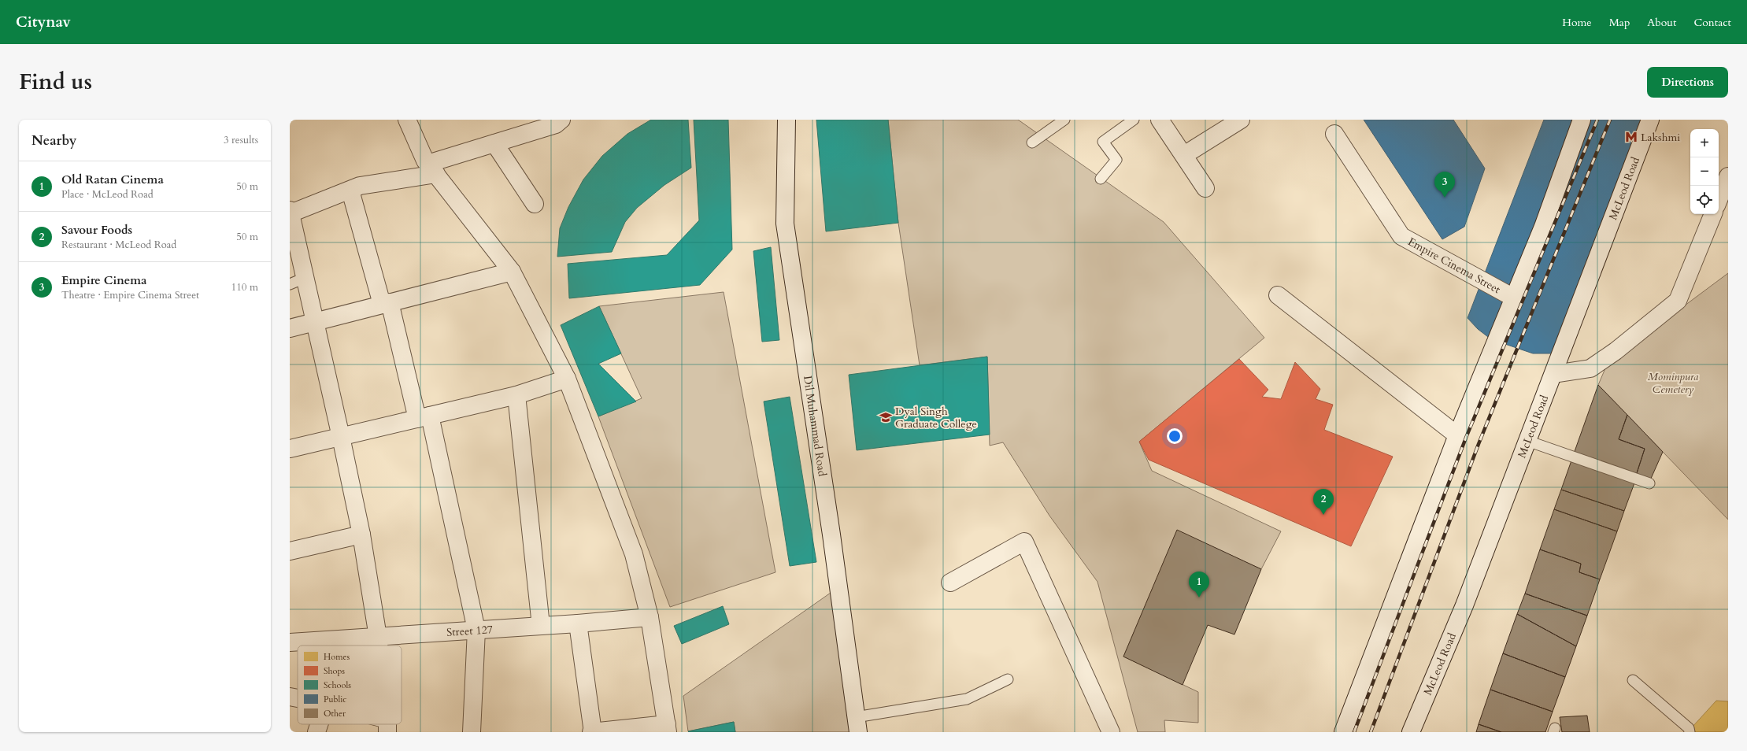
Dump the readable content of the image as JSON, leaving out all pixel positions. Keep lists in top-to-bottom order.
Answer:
{
  "streets": {
    "street": [
      "McLeod Road",
      "Empire Cinema Street",
      "Dil Muhammad Road",
      "Street 127"
    ]
  },
  "parks": ["Mominpura Cemetery"],
  "places": {
    "metro station": ["Lakshmi"],
    "school or university": ["Dyal Singh Graduate College"]
  },
  "legend": [
    "Homes",
    "Shops",
    "Schools",
    "Public",
    "Other"
  ],
  "page": {
    "header": "Citynav",
    "nav": [
      "Home",
      "Map",
      "About",
      "Contact"
    ],
    "title": "Find us",
    "buttons": "Directions",
    "heading": ["Nearby", "3 results"],
    "map_buttons": ["+", "−"],
    "list": [
      {
        "mark": "1",
        "name": "Old Ratan Cinema",
        "note": "Place · McLeod Road",
        "value": "50 m"
      },
      {
        "mark": "2",
        "name": "Savour Foods",
        "note": "Restaurant · McLeod Road",
        "value": "50 m"
      },
      {
        "mark": "3",
        "name": "Empire Cinema",
        "note": "Theatre · Empire Cinema Street",
        "value": "110 m"
      }
    ],
    "pins": ["3", "2", "1"]
  }
}
